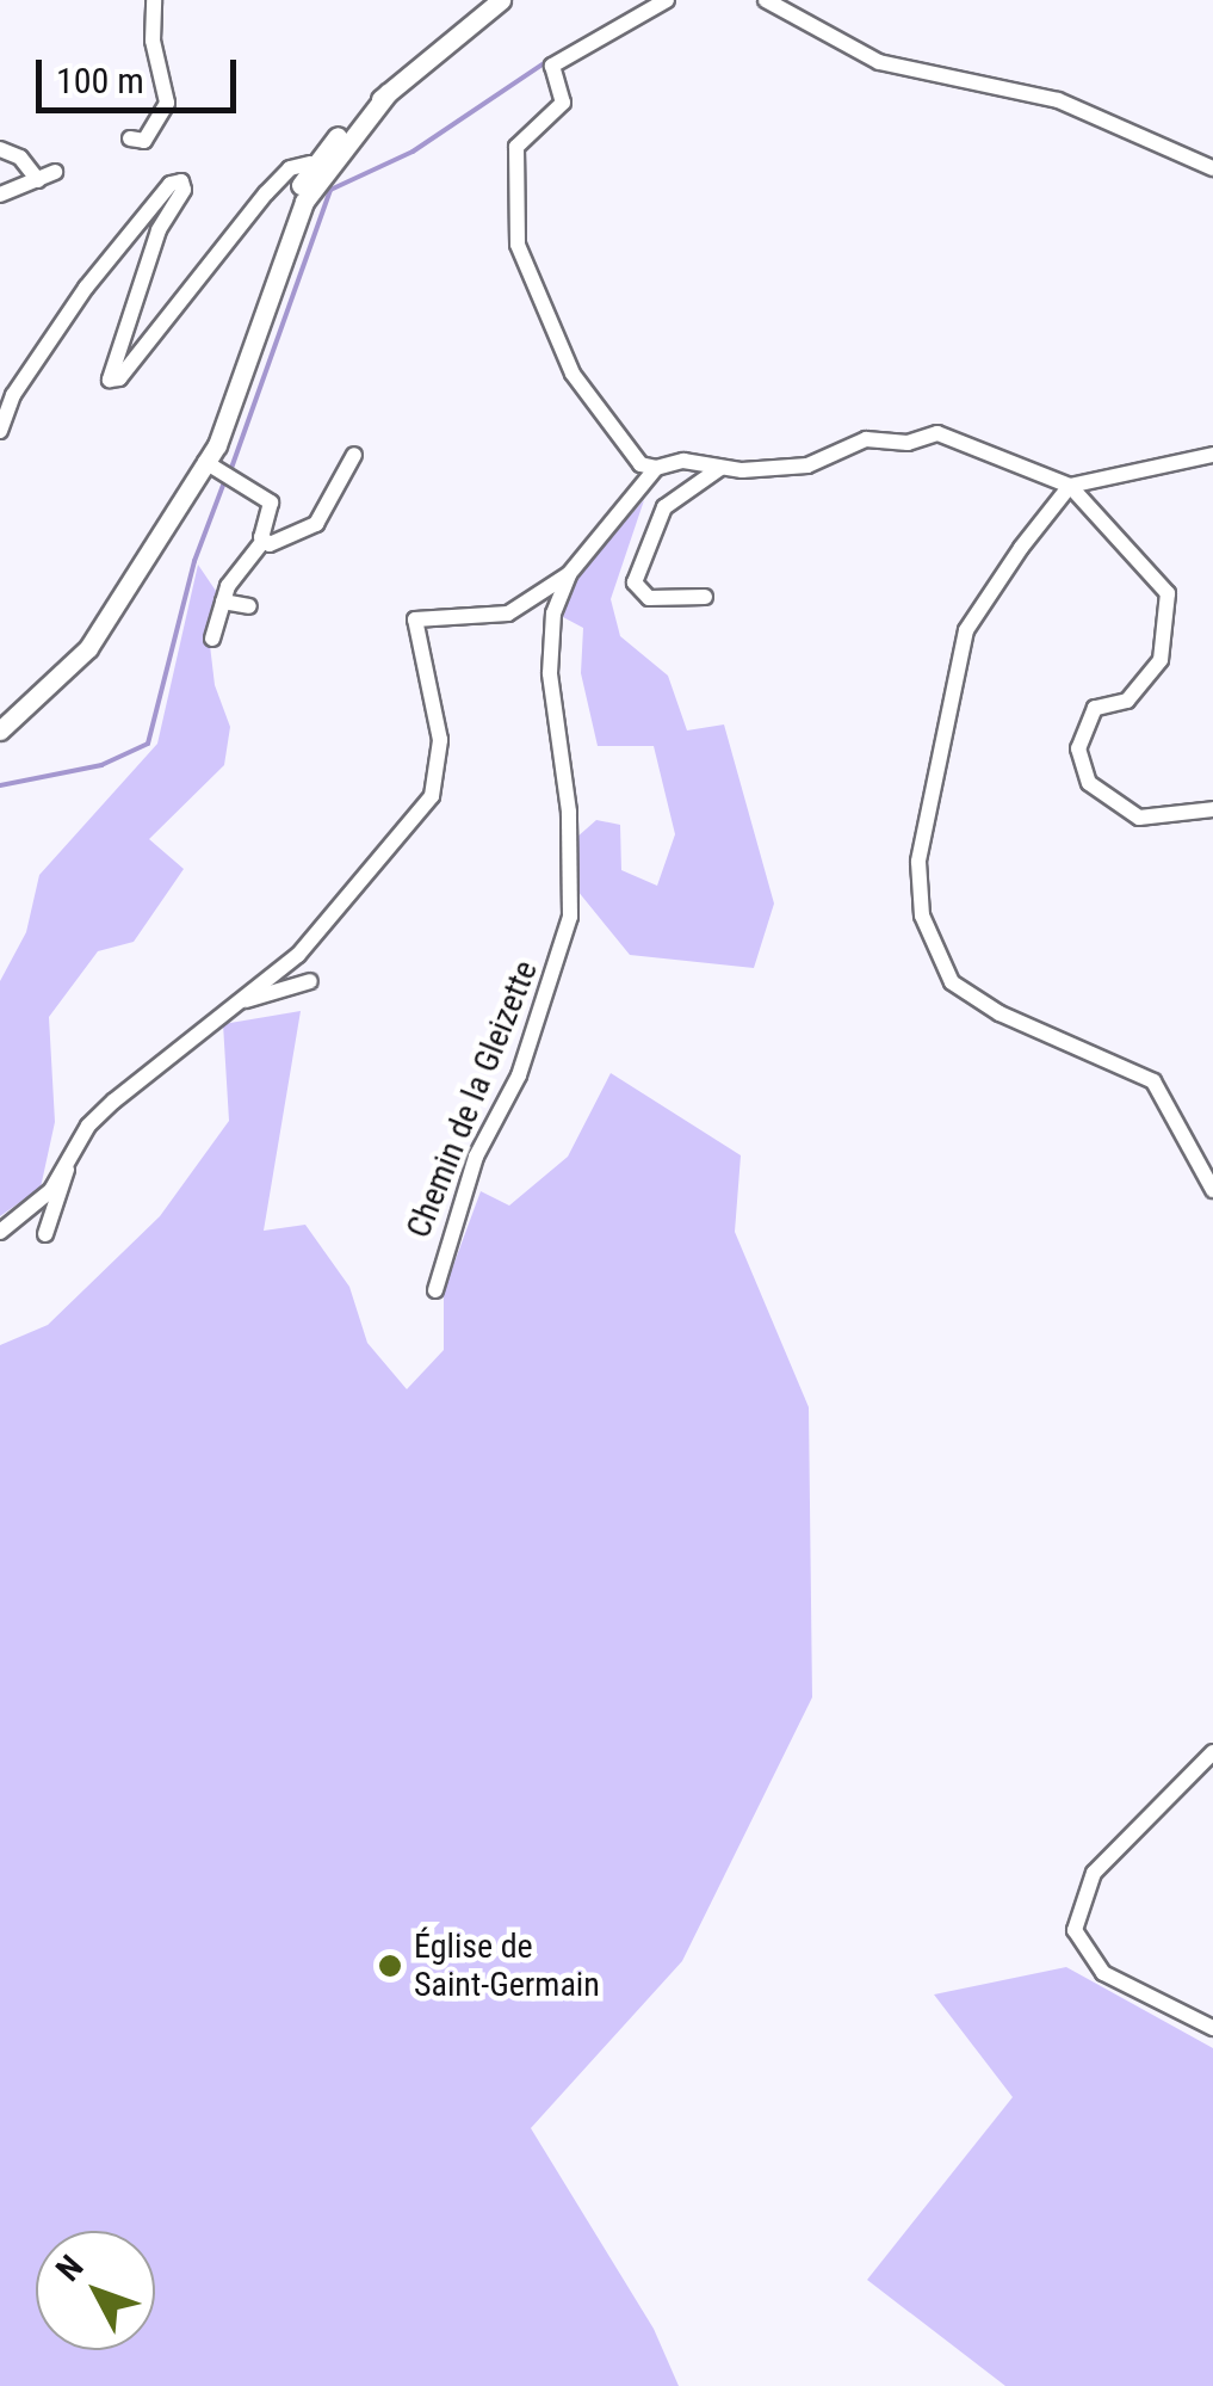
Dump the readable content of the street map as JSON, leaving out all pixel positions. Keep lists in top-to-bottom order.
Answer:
{
  "streets": {
    "street": ["Chemin de la Gleizette"]
  },
  "places": ["Église de Saint-Germain"],
  "scale_bar": "100 m",
  "north": "top left"
}
